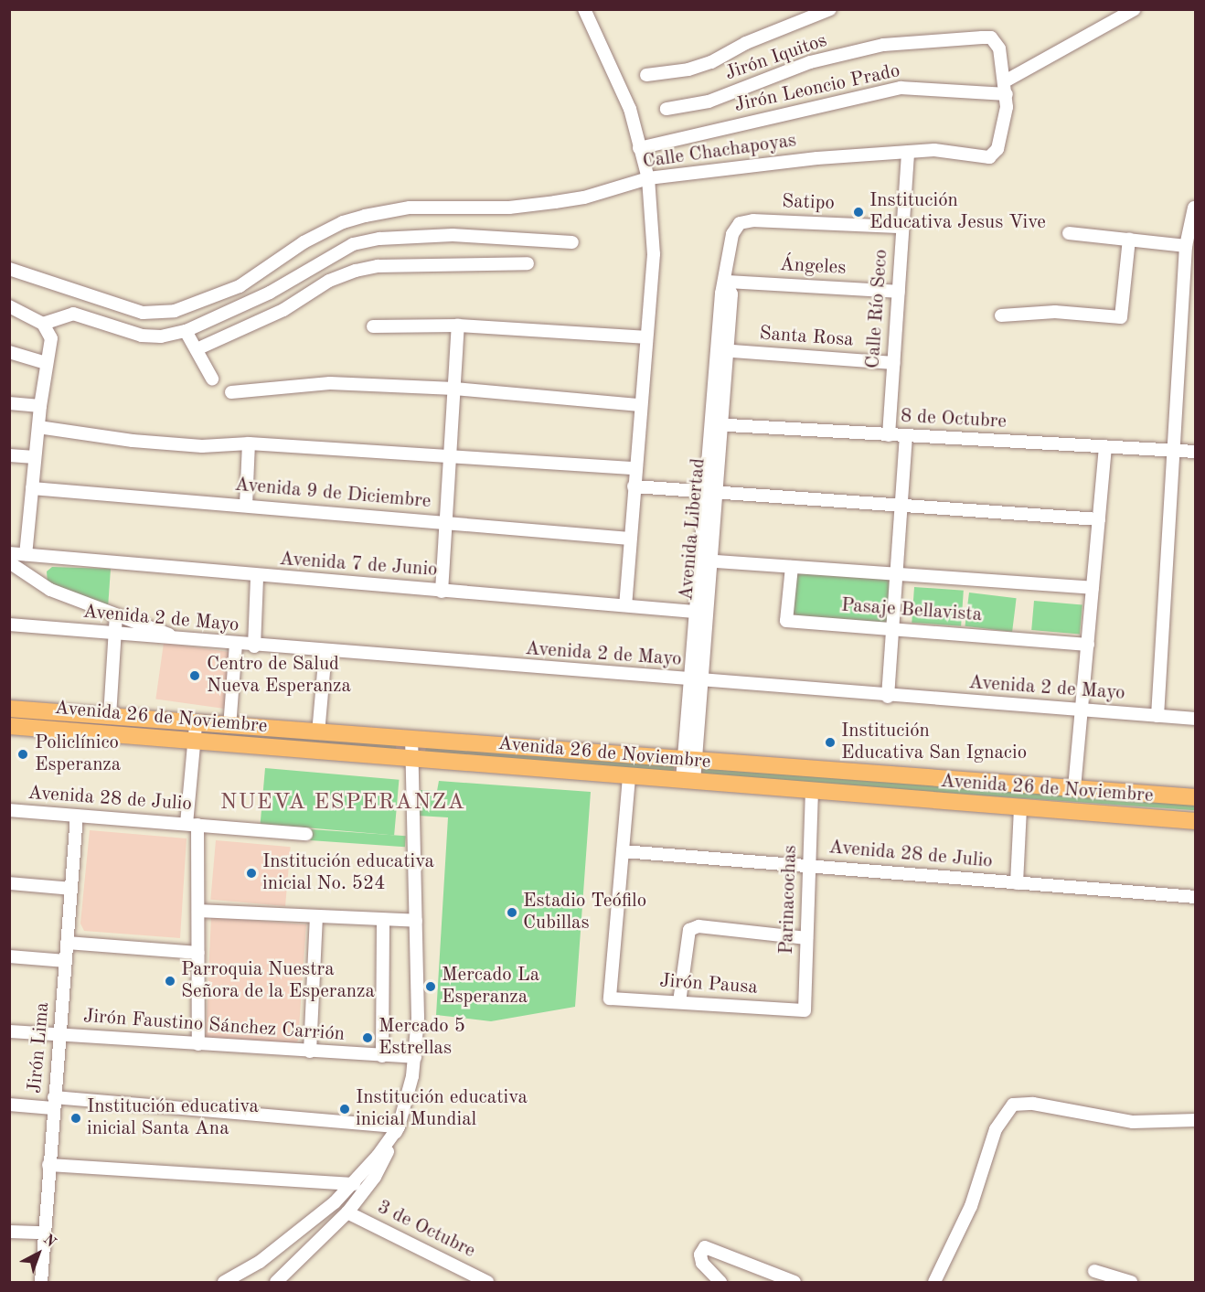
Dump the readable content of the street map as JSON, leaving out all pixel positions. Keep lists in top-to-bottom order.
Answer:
{
  "streets": {
    "main road": ["Avenida 26 de Noviembre"],
    "street": [
      "Jirón Iquitos",
      "Jirón Leoncio Prado",
      "Calle Chachapoyas",
      "Satipo",
      "Ángeles",
      "Calle Río Seco",
      "Santa Rosa",
      "8 de Octubre",
      "Avenida 9 de Diciembre",
      "Avenida Libertad",
      "Avenida 7 de Junio",
      "Pasaje Bellavista",
      "Avenida 2 de Mayo",
      "Avenida 28 de Julio",
      "Parinacochas",
      "Jirón Pausa",
      "Jirón Faustino Sánchez Carrión",
      "Jirón Lima",
      "3 de Octubre"
    ]
  },
  "crossings": [
    ["Jirón Iquitos", "Jirón Leoncio Prado"],
    ["Jirón Iquitos", "Calle Chachapoyas"],
    ["Jirón Leoncio Prado", "Calle Chachapoyas"],
    ["Calle Chachapoyas", "Calle Río Seco"],
    ["Satipo", "Calle Río Seco"],
    ["Satipo", "Avenida Libertad"],
    ["Ángeles", "Calle Río Seco"],
    ["Ángeles", "Avenida Libertad"],
    ["Calle Río Seco", "Santa Rosa"],
    ["Calle Río Seco", "8 de Octubre"],
    ["Santa Rosa", "Avenida Libertad"],
    ["8 de Octubre", "Avenida Libertad"],
    ["Avenida Libertad", "Avenida 7 de Junio"],
    ["Avenida Libertad", "Avenida 2 de Mayo"],
    ["Avenida Libertad", "Avenida 26 de Noviembre"],
    ["Avenida 26 de Noviembre", "Parinacochas"],
    ["Avenida 28 de Julio", "Parinacochas"],
    ["Avenida 28 de Julio", "Jirón Pausa"],
    ["Avenida 28 de Julio", "Jirón Lima"],
    ["Parinacochas", "Jirón Pausa"],
    ["Jirón Faustino Sánchez Carrión", "Jirón Lima"]
  ],
  "districts": ["NUEVA ESPERANZA"],
  "places": [
    "Institución Educativa Jesus Vive",
    "Centro de Salud Nueva Esperanza",
    "Institución Educativa San Ignacio",
    "Policlínico Esperanza",
    "Institución educativa inicial No. 524",
    "Estadio Teófilo Cubillas",
    "Parroquia Nuestra Señora de la Esperanza",
    "Mercado La Esperanza",
    "Mercado 5 Estrellas",
    "Institución educativa inicial Mundial",
    "Institución educativa inicial Santa Ana"
  ],
  "north": "top right"
}
